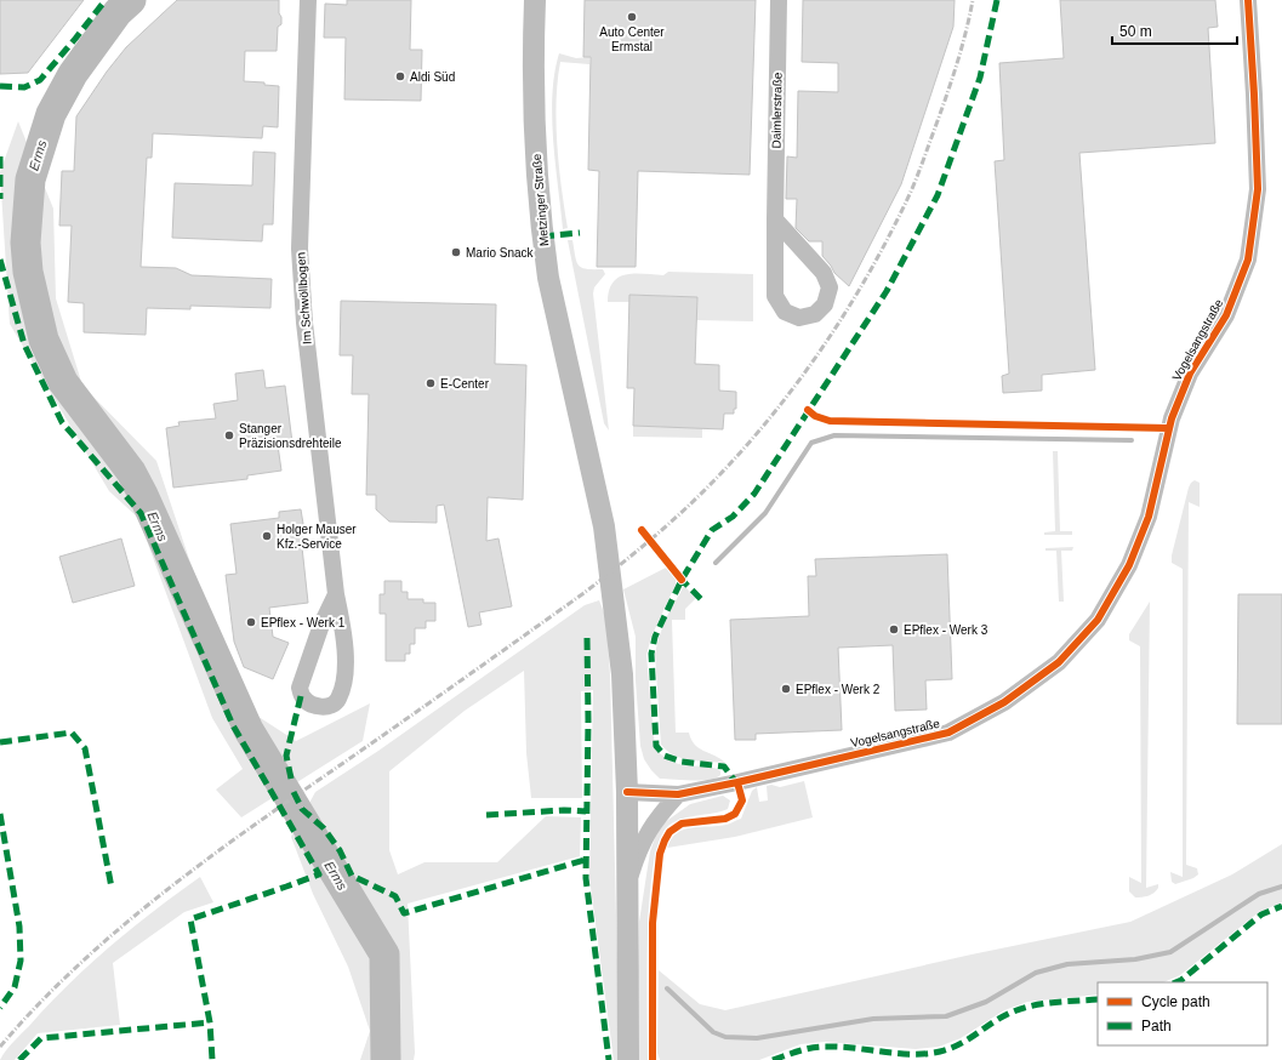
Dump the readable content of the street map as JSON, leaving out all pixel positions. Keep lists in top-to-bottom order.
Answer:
{
  "streets": {
    "street": [
      "Daimlerstraße",
      "Metzinger Straße",
      "Im Schwöllbogen",
      "Vogelsangstraße"
    ]
  },
  "crossings": [
    ["Metzinger Straße", "Vogelsangstraße"]
  ],
  "water": ["Erms"],
  "places": [
    "Auto Center Ermstal",
    "Aldi Süd",
    "Mario Snack",
    "E-Center",
    "Stanger Präzisionsdrehteile",
    "Holger Mauser Kfz.-Service",
    "EPflex - Werk 1",
    "EPflex - Werk 3",
    "EPflex - Werk 2"
  ],
  "legend": ["Cycle path", "Path"],
  "scale_bar": "50 m"
}
